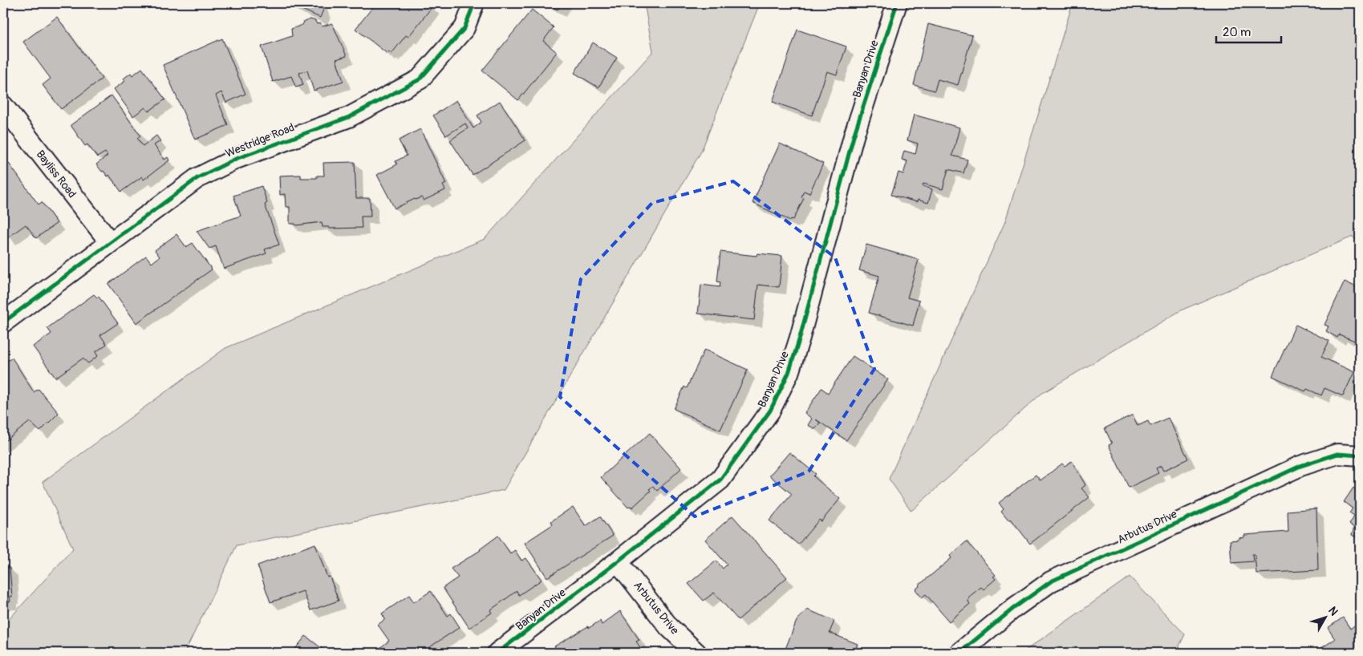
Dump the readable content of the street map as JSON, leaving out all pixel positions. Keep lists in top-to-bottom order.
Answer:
{
  "streets": {
    "street": [
      "Banyan Drive",
      "Westridge Road",
      "Bayliss Road",
      "Arbutus Drive"
    ]
  },
  "crossings": [
    ["Banyan Drive", "Arbutus Drive"],
    ["Westridge Road", "Bayliss Road"]
  ],
  "scale_bar": "20 m",
  "north": "top right"
}
